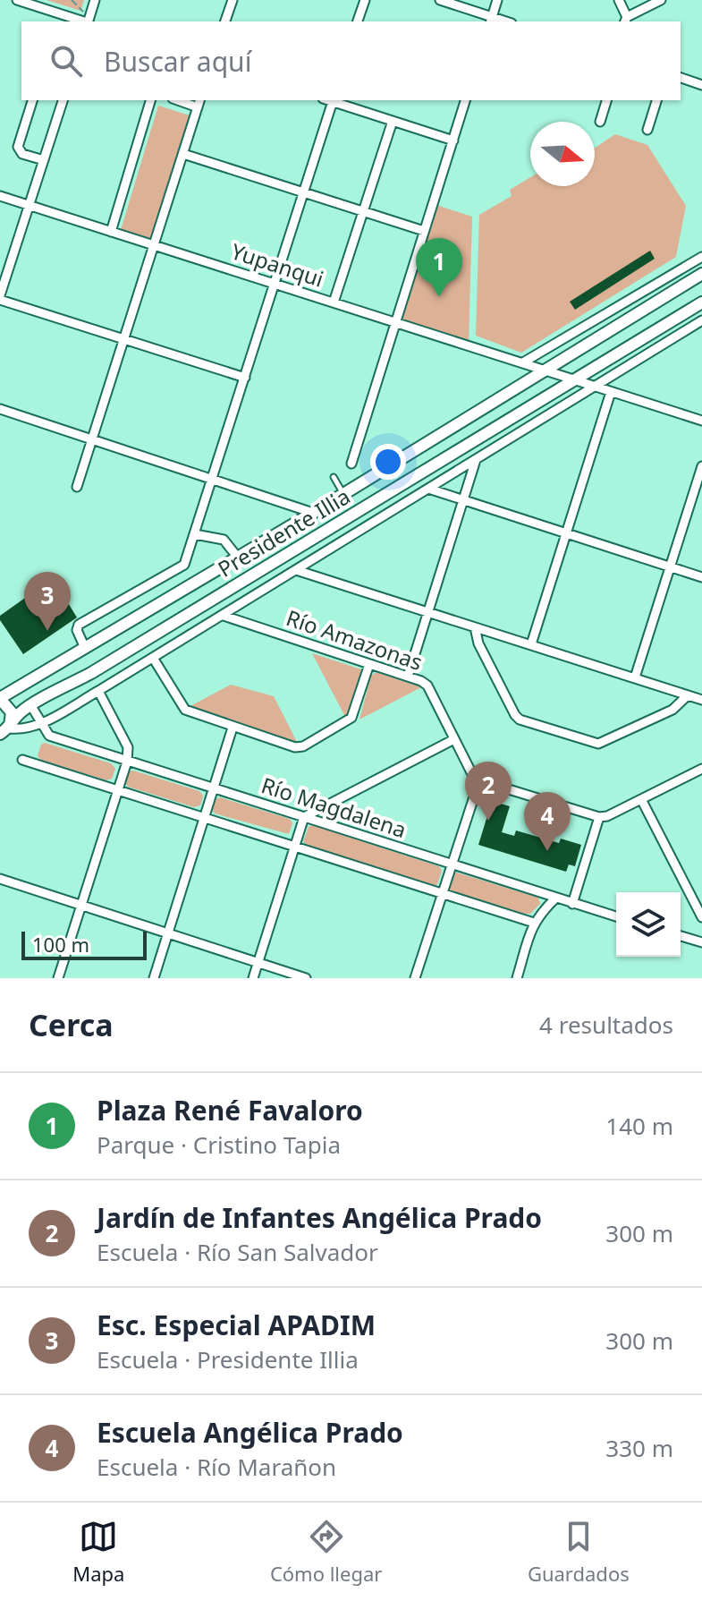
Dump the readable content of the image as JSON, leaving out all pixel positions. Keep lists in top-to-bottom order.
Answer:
{
  "streets": {
    "main road": ["Presidente Illia"],
    "street": ["Yupanqui", "Río Amazonas", "Río Magdalena"]
  },
  "crossings": [
    ["Yupanqui", "Presidente Illia"]
  ],
  "scale_bar": "100 m",
  "north": "right",
  "page": {
    "search": "Buscar aquí",
    "pins": [
      "1",
      "3",
      "2",
      "4"
    ],
    "scale": "100 m",
    "heading": ["Cerca", "4 resultados"],
    "list": [
      {
        "mark": "1",
        "name": "Plaza René Favaloro",
        "note": "Parque · Cristino Tapia",
        "value": "140 m"
      },
      {
        "mark": "2",
        "name": "Jardín de Infantes Angélica Prado",
        "note": "Escuela · Río San Salvador",
        "value": "300 m"
      },
      {
        "mark": "3",
        "name": "Esc. Especial APADIM",
        "note": "Escuela · Presidente Illia",
        "value": "300 m"
      },
      {
        "mark": "4",
        "name": "Escuela Angélica Prado",
        "note": "Escuela · Río Marañon",
        "value": "330 m"
      }
    ],
    "nav": ["Mapa", "Cómo llegar", "Guardados"]
  }
}
